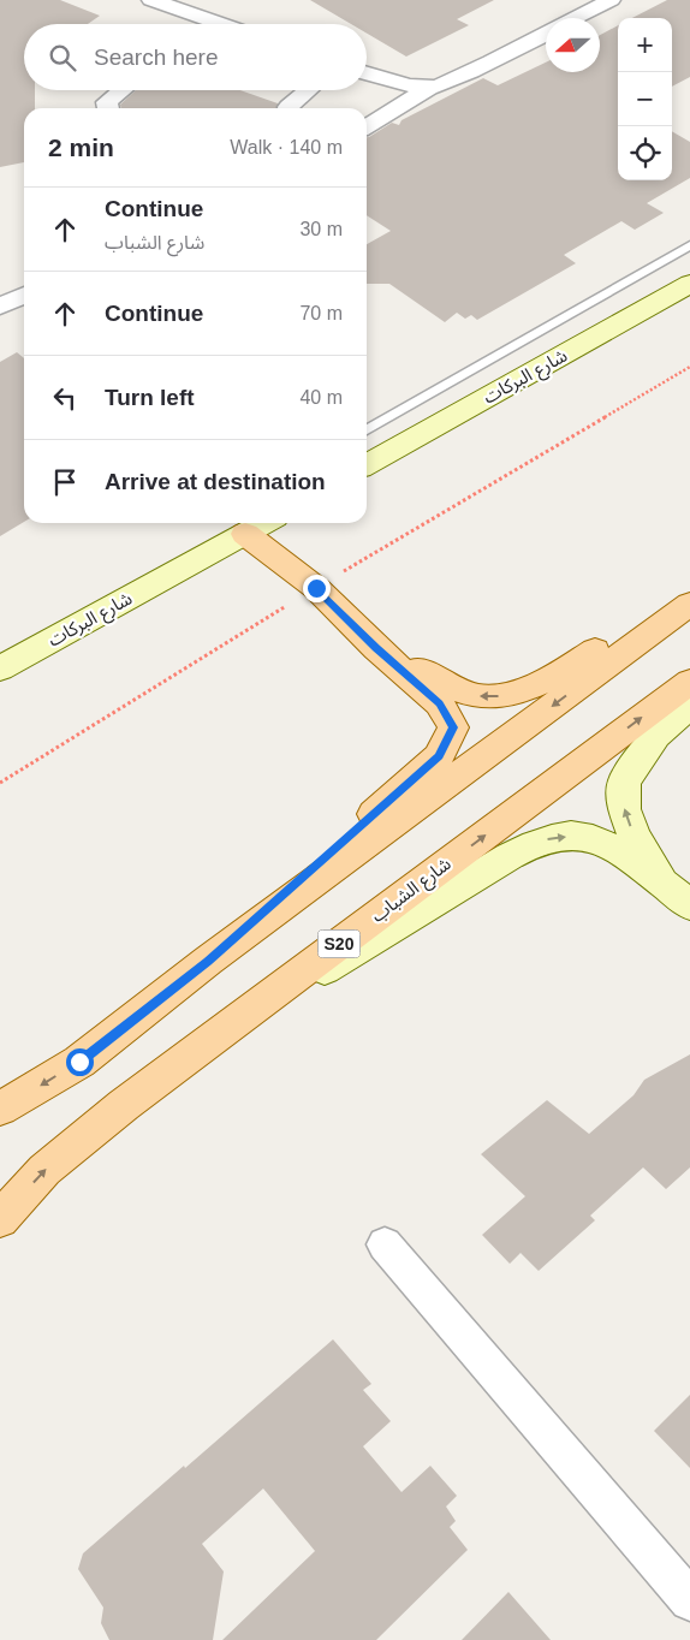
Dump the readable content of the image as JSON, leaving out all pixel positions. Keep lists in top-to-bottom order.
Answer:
{
  "streets": {
    "main road": ["شارع الشباب", "S20"],
    "street": ["شارع البركات"]
  },
  "north": "left",
  "page": {
    "map_buttons": ["+", "−"],
    "search": "Search here",
    "heading": ["2 min", "Walk · 140 m"],
    "list": [
      ["Continue", "شارع الشباب", "30 m"],
      ["Continue", "70 m"],
      ["Turn left", "40 m"],
      "Arrive at destination"
    ]
  }
}
